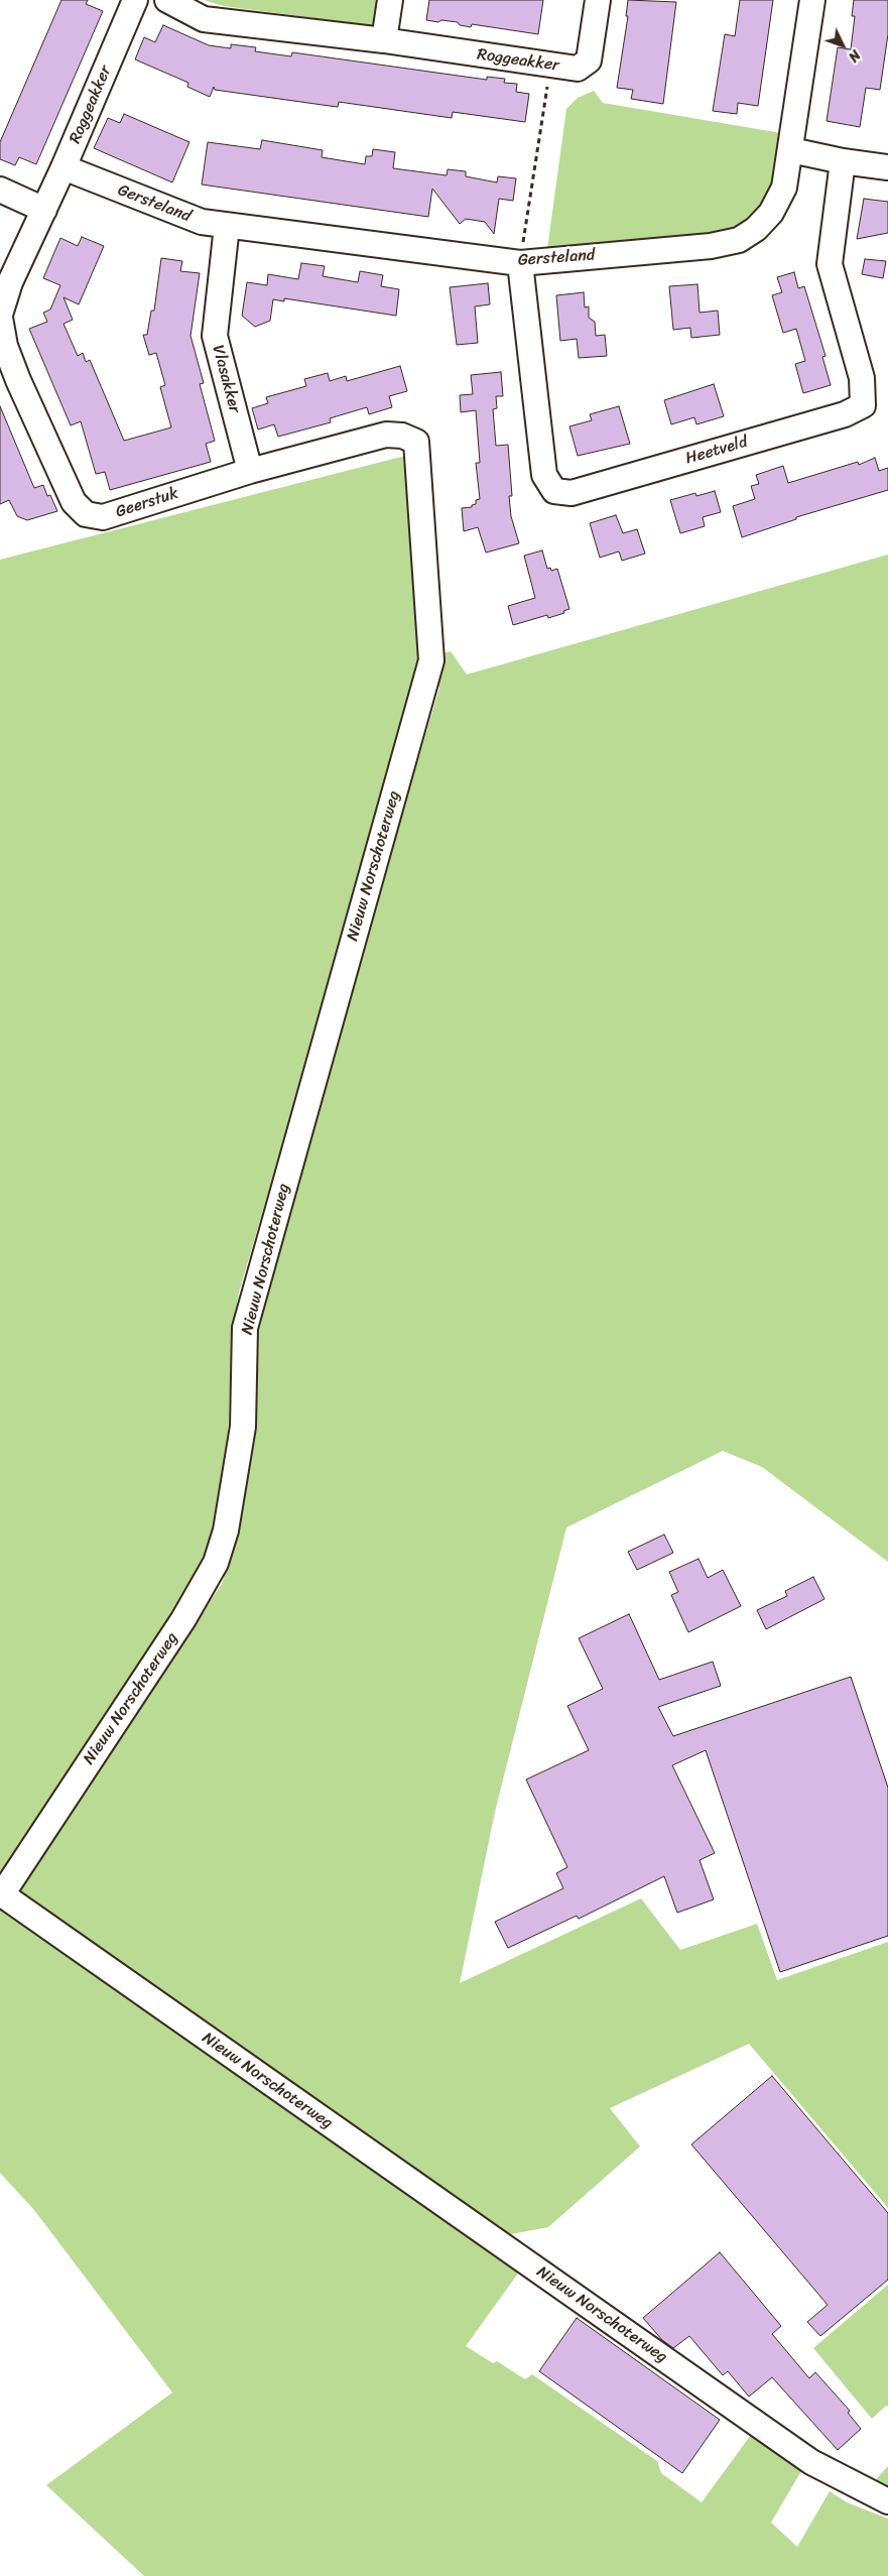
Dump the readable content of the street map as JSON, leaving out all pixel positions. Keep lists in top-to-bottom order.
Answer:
{
  "streets": {
    "street": [
      "Roggeakker",
      "Gersteland",
      "Vlasakker",
      "Heetveld",
      "Geerstuk",
      "Nieuw Norschoterweg"
    ]
  },
  "crossings": [
    ["Roggeakker", "Gersteland"],
    ["Roggeakker", "Geerstuk"],
    ["Gersteland", "Vlasakker"],
    ["Gersteland", "Heetveld"],
    ["Vlasakker", "Geerstuk"],
    ["Geerstuk", "Nieuw Norschoterweg"]
  ],
  "north": "bottom right"
}
